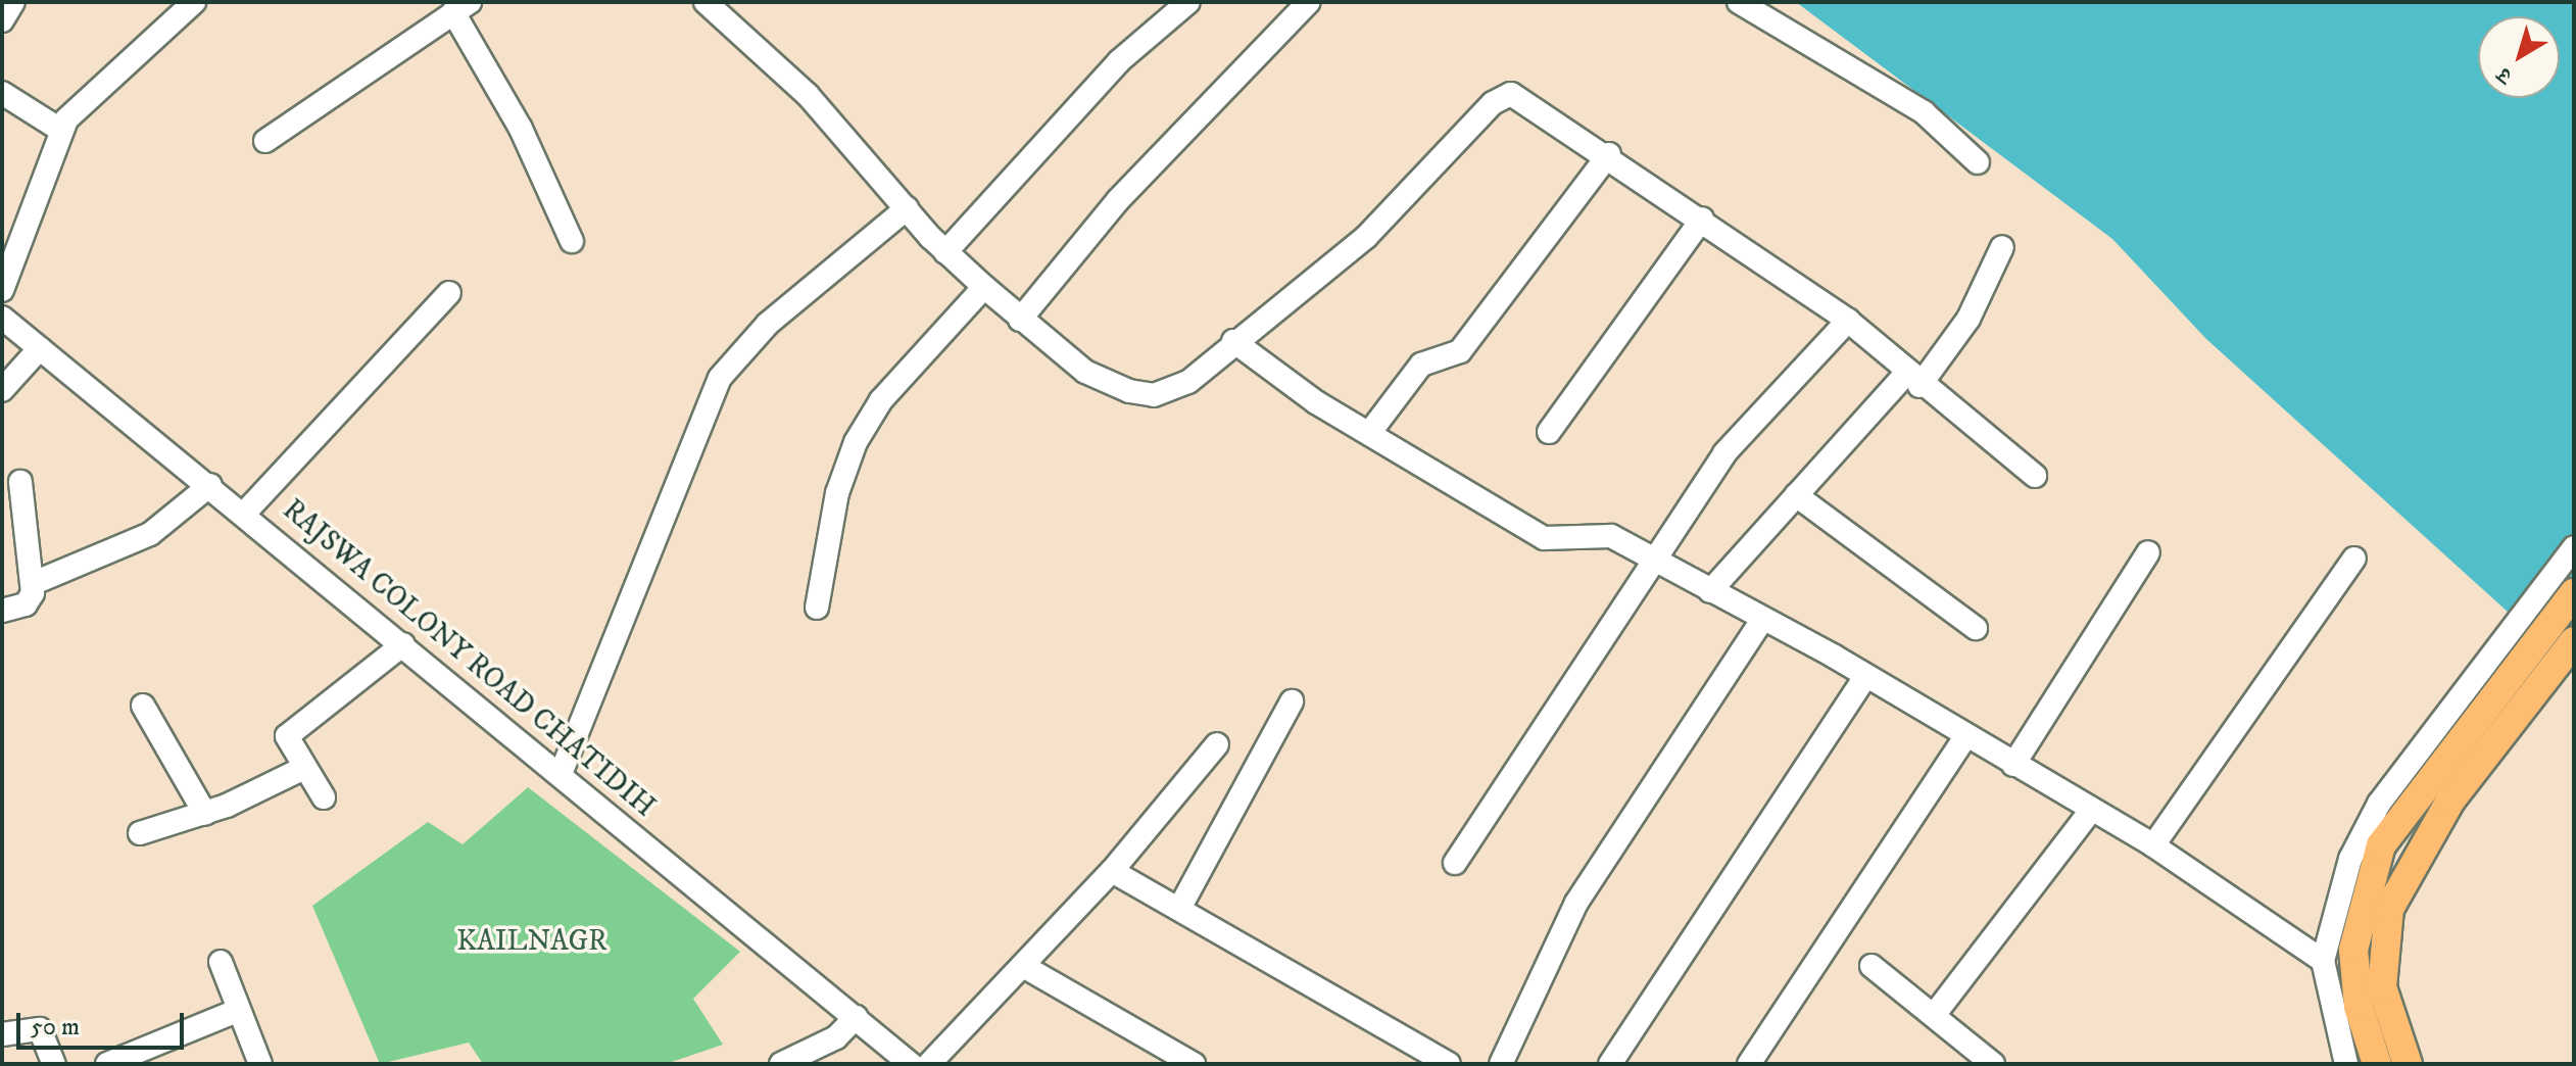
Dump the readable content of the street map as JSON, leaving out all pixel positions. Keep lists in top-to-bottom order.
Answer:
{
  "streets": {
    "street": ["RAJSWA COLONY ROAD CHATIDIH"]
  },
  "parks": ["KAILNAGR"],
  "scale_bar": "50 m",
  "north": "bottom left"
}
